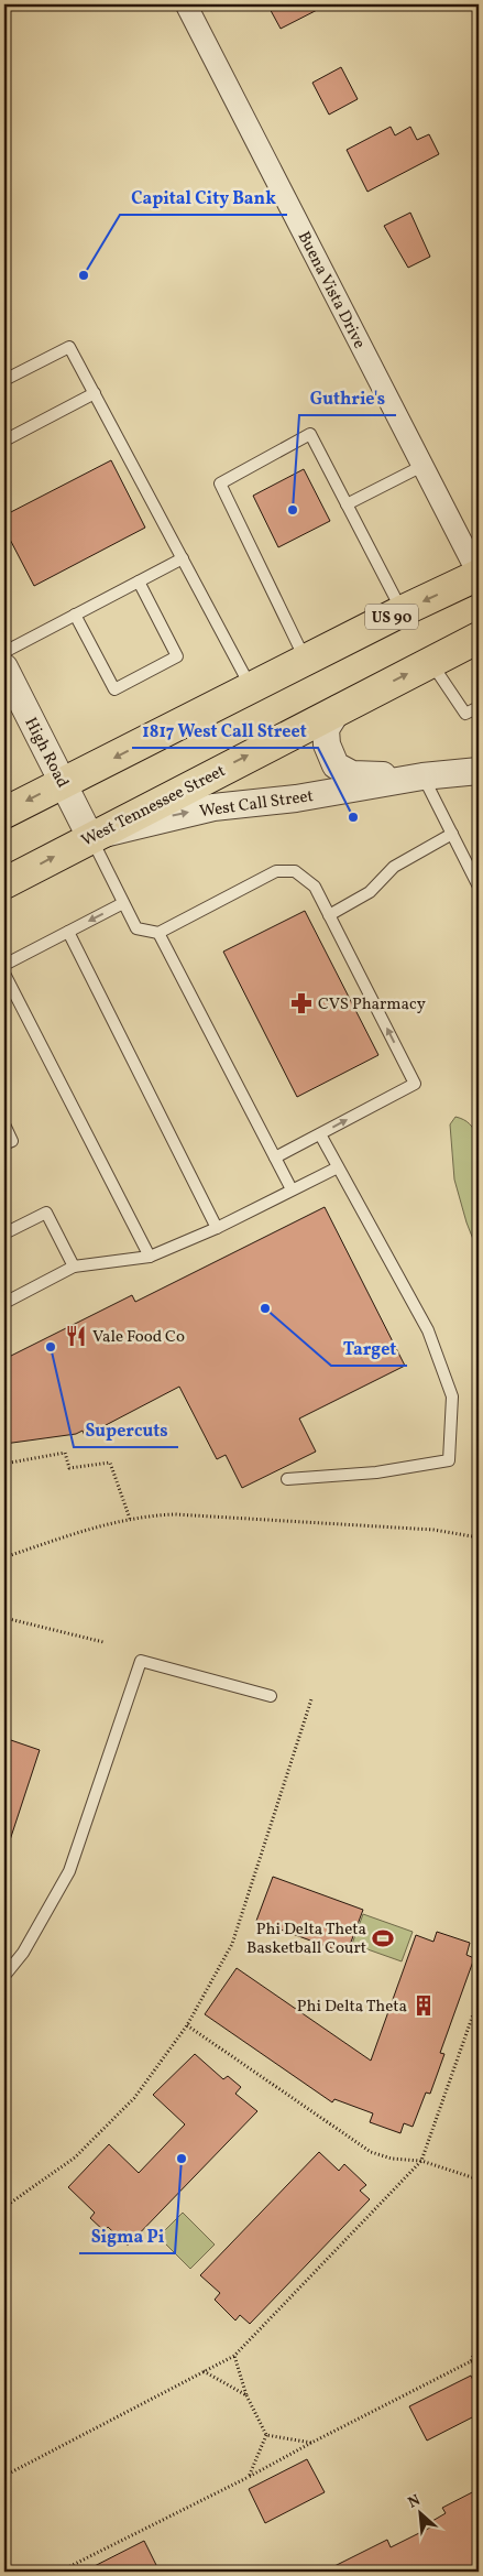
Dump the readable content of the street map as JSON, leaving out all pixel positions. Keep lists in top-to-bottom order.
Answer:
{
  "streets": {
    "main road": ["US 90", "West Tennessee Street"],
    "street": ["Buena Vista Drive", "High Road", "West Call Street"]
  },
  "crossings": [
    ["Buena Vista Drive", "US 90"],
    ["US 90", "High Road"],
    ["High Road", "West Call Street"],
    ["High Road", "West Tennessee Street"],
    ["West Call Street", "West Tennessee Street"]
  ],
  "one_way": ["West Call Street"],
  "places": {
    "other": [
      "Capital City Bank",
      "Guthrie's",
      "1817 West Call Street",
      "Target",
      "Supercuts",
      "Sigma Pi"
    ],
    "pharmacy": ["CVS Pharmacy"],
    "restaurant": ["Vale Food Co"],
    "sports": ["Phi Delta Theta Basketball Court"],
    "building": ["Phi Delta Theta"]
  },
  "north": "top left"
}
